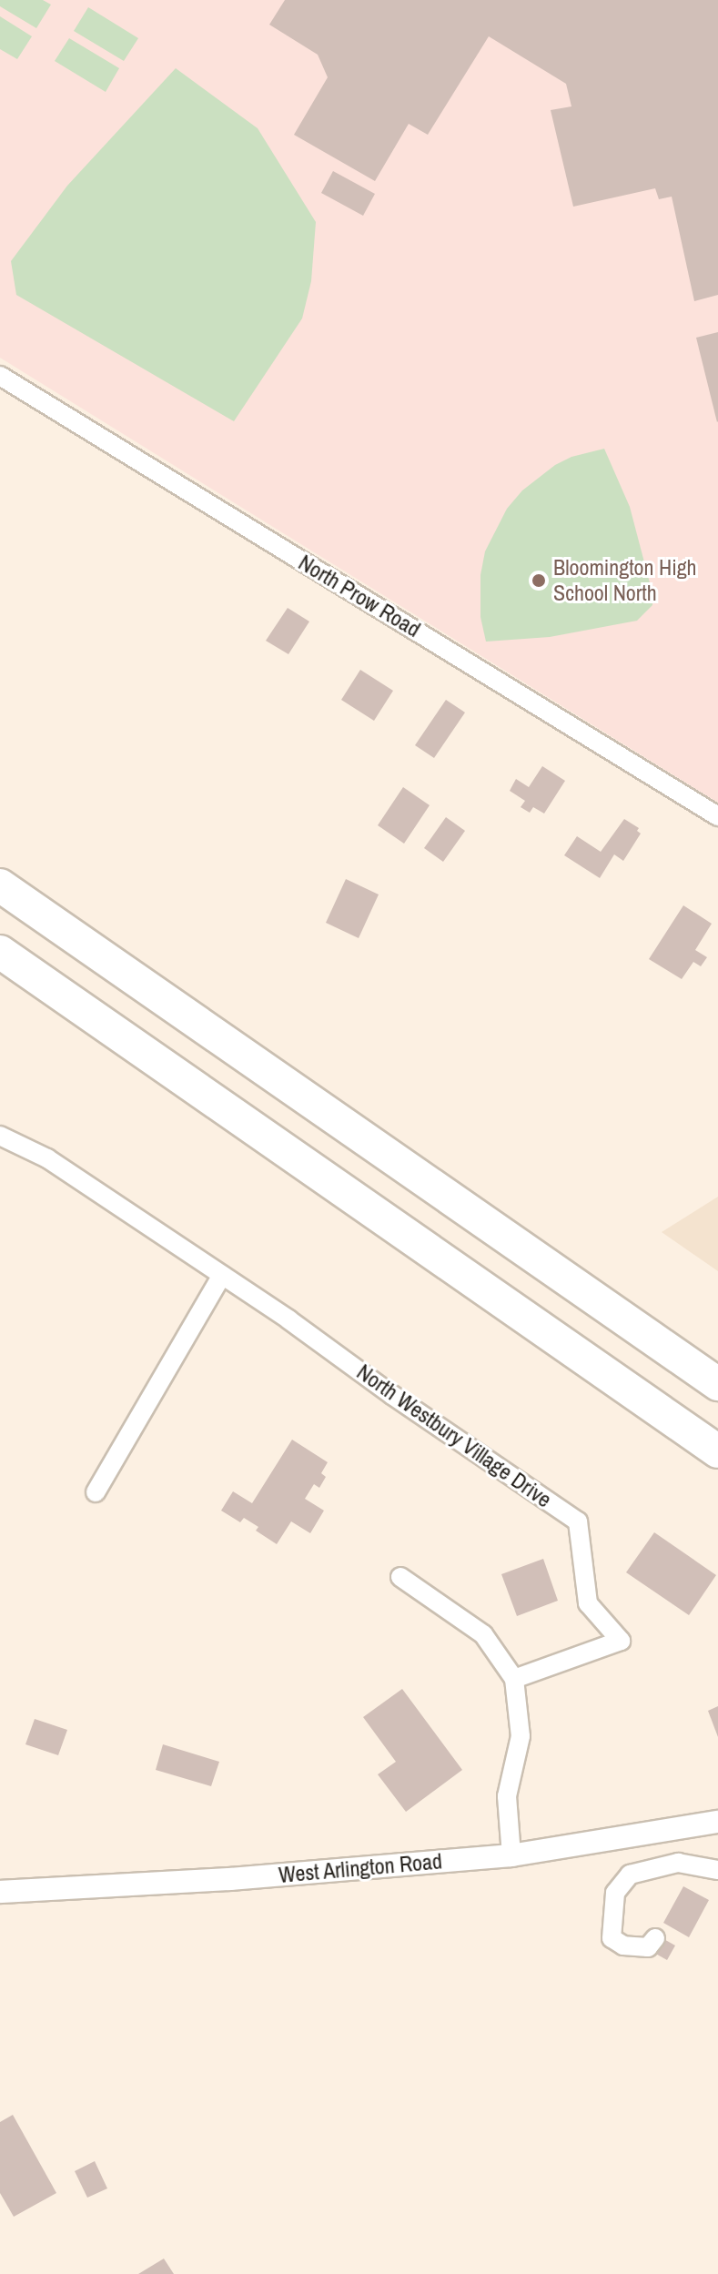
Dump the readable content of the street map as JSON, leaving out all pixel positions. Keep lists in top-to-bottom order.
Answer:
{
  "streets": {
    "street": ["North Prow Road", "North Westbury Village Drive", "West Arlington Road"]
  },
  "places": ["Bloomington High School North"]
}
